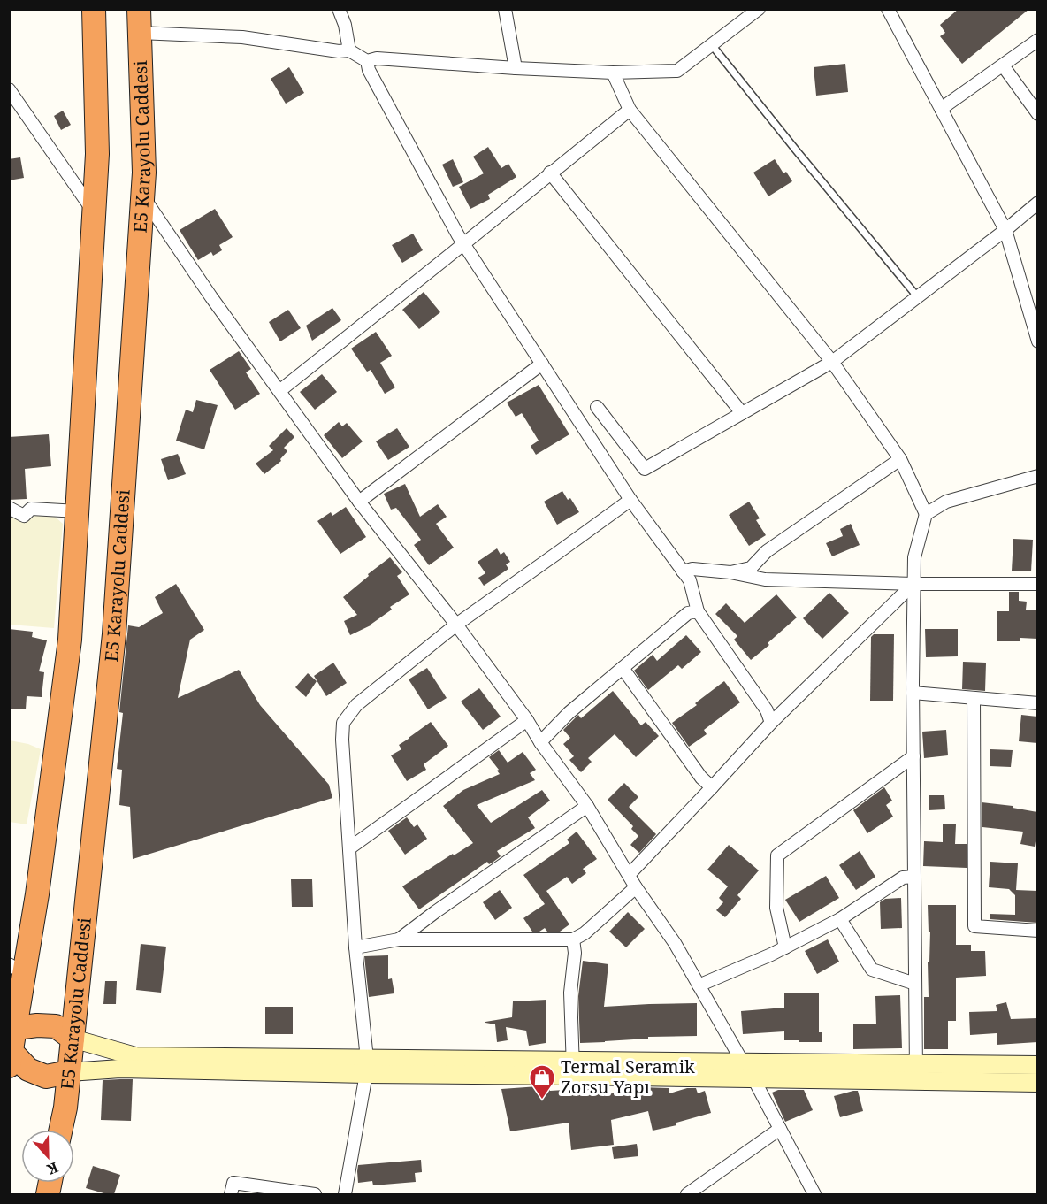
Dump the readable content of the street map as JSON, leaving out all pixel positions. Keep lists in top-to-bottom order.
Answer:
{
  "streets": {
    "highway": ["E5 Karayolu Caddesi"]
  },
  "places": {
    "shop": ["Termal Seramik Zorsu Yapı"]
  },
  "north": "bottom"
}
